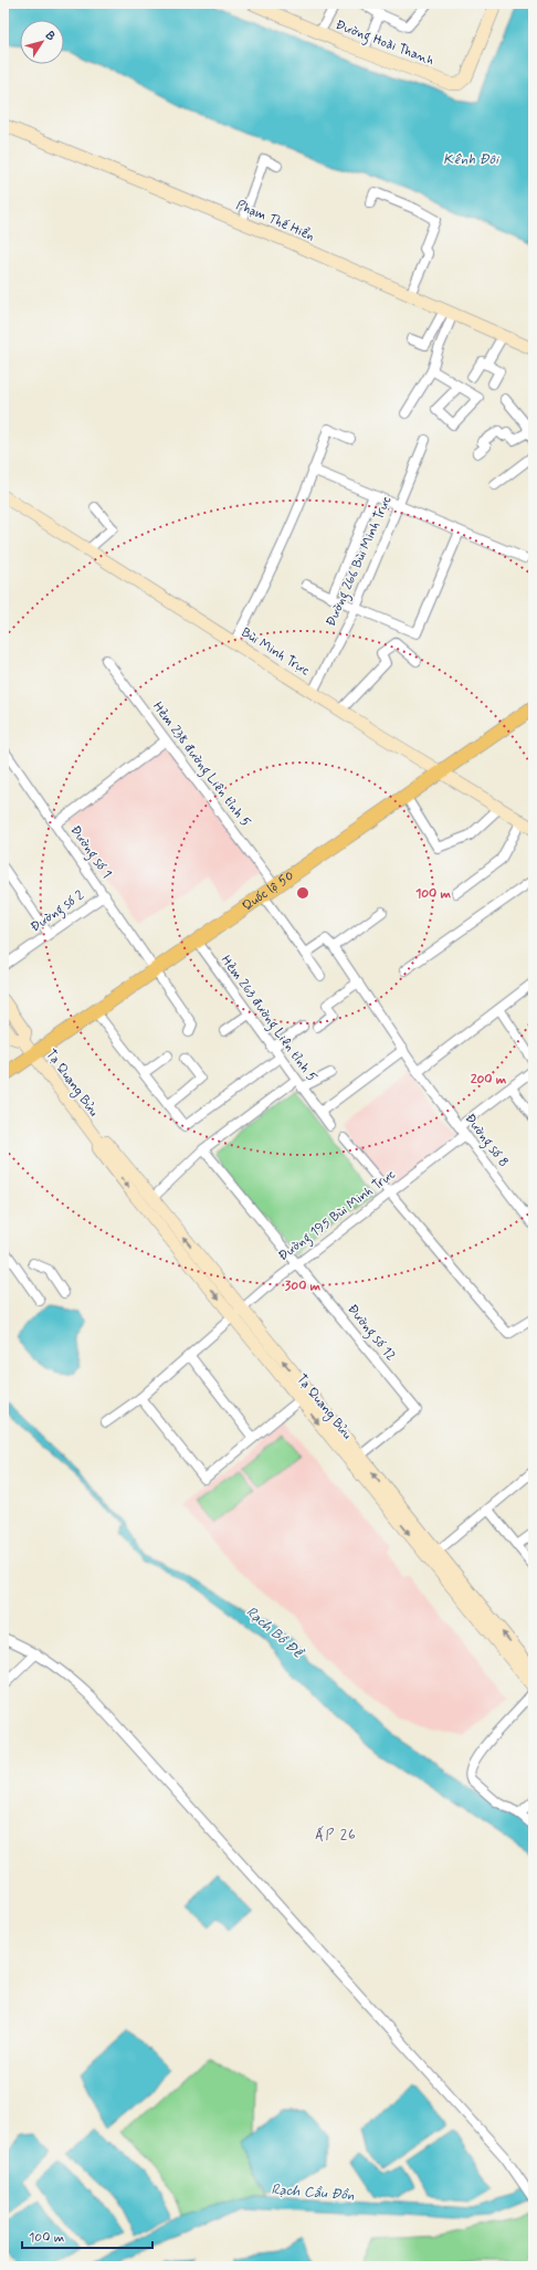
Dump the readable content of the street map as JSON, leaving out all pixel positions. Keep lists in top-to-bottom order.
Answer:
{
  "streets": {
    "main road": [
      "Đường Hoài Thanh",
      "Phạm Thế Hiển",
      "Bùi Minh Trực",
      "Quốc lộ 50",
      "Tạ Quang Bửu"
    ],
    "street": [
      "Đường 266 Bùi Minh Trực",
      "Hẻm 238 đường Liên tỉnh 5",
      "Đường số 1",
      "Đường số 2",
      "Hẻm 263 đường Liên tỉnh 5",
      "Đường số 8",
      "Đường 195 Bùi Minh Trực",
      "Đường số 12"
    ]
  },
  "crossings": [
    ["Đường 266 Bùi Minh Trực", "Bùi Minh Trực"],
    ["Bùi Minh Trực", "Quốc lộ 50"],
    ["Hẻm 238 đường Liên tỉnh 5", "Quốc lộ 50"],
    ["Đường số 1", "Quốc lộ 50"],
    ["Đường số 1", "Đường số 2"],
    ["Quốc lộ 50", "Hẻm 263 đường Liên tỉnh 5"],
    ["Quốc lộ 50", "Tạ Quang Bửu"],
    ["Tạ Quang Bửu", "Đường 195 Bùi Minh Trực"],
    ["Tạ Quang Bửu", "Đường số 12"],
    ["Đường số 8", "Đường 195 Bùi Minh Trực"],
    ["Đường 195 Bùi Minh Trực", "Đường số 12"]
  ],
  "districts": ["ẤP 26"],
  "water": ["Kênh Đôi", "Rạch Bồ Đề", "Rạch Cầu Đồn"],
  "scale_bar": "100 m",
  "north": "top right",
  "rings": ["100 m", "200 m", "300 m"]
}
